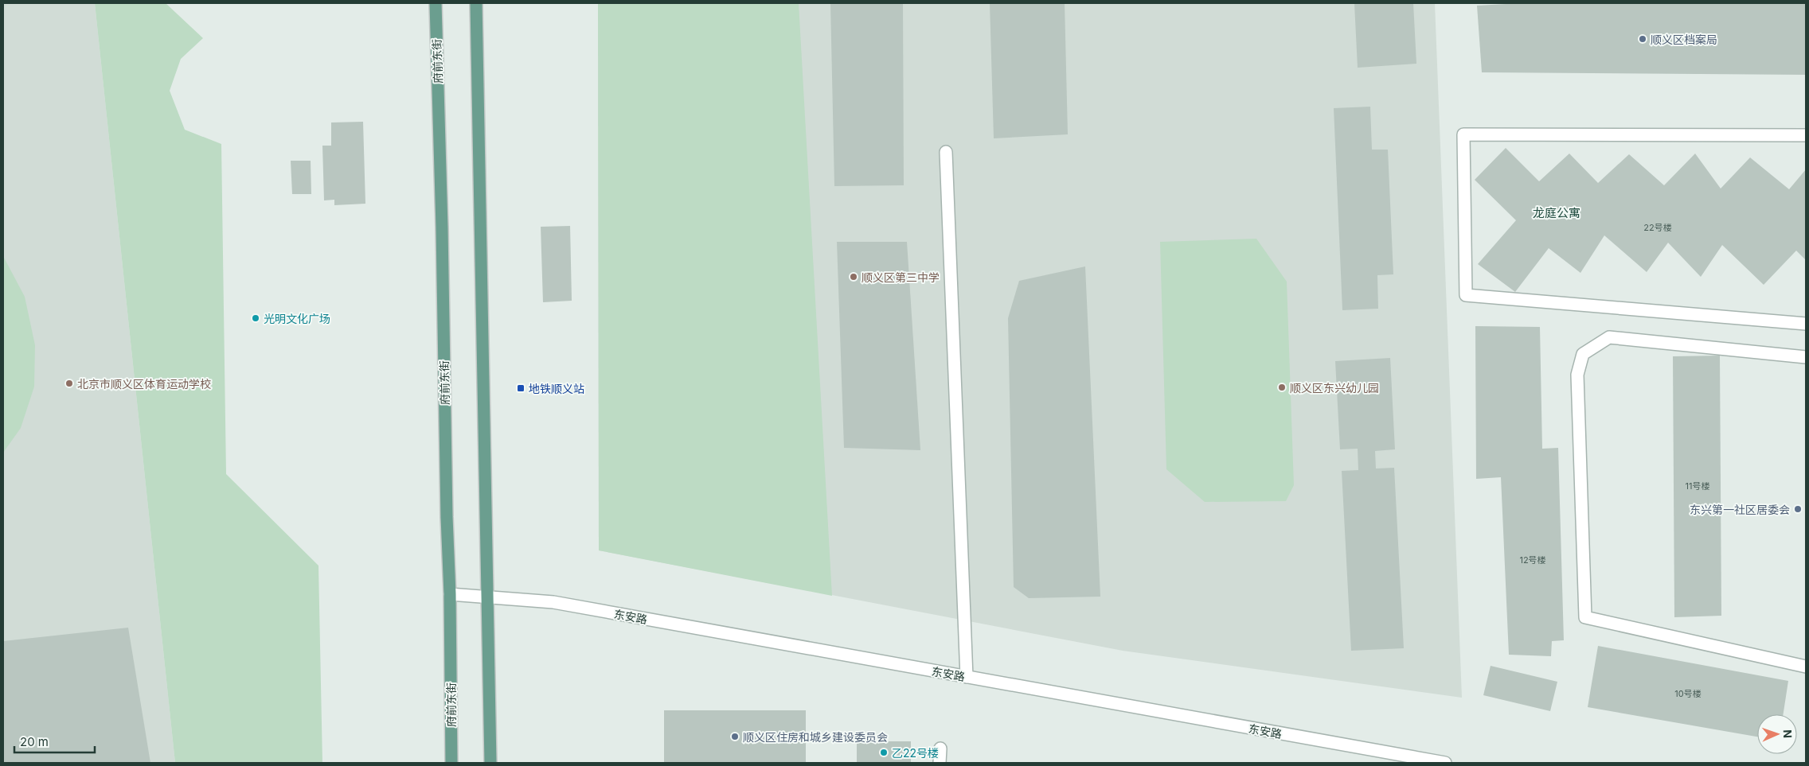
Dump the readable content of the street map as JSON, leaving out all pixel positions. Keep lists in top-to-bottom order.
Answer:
{
  "streets": {
    "main road": ["府前东街"],
    "street": ["东安路"]
  },
  "crossings": [
    ["府前东街", "东安路"]
  ],
  "districts": ["龙庭公寓"],
  "places": {
    "other": [
      "顺义区档案局",
      "顺义区第三中学",
      "光明文化广场",
      "北京市顺义区体育运动学校",
      "顺义区东兴幼儿园",
      "东兴第一社区居委会",
      "顺义区住房和城乡建设委员会",
      "乙22号楼"
    ],
    "transit": ["地铁顺义站"]
  },
  "house_numbers": [
    "22号楼",
    "11号楼",
    "12号楼",
    "10号楼"
  ],
  "scale_bar": "20 m",
  "north": "right"
}
